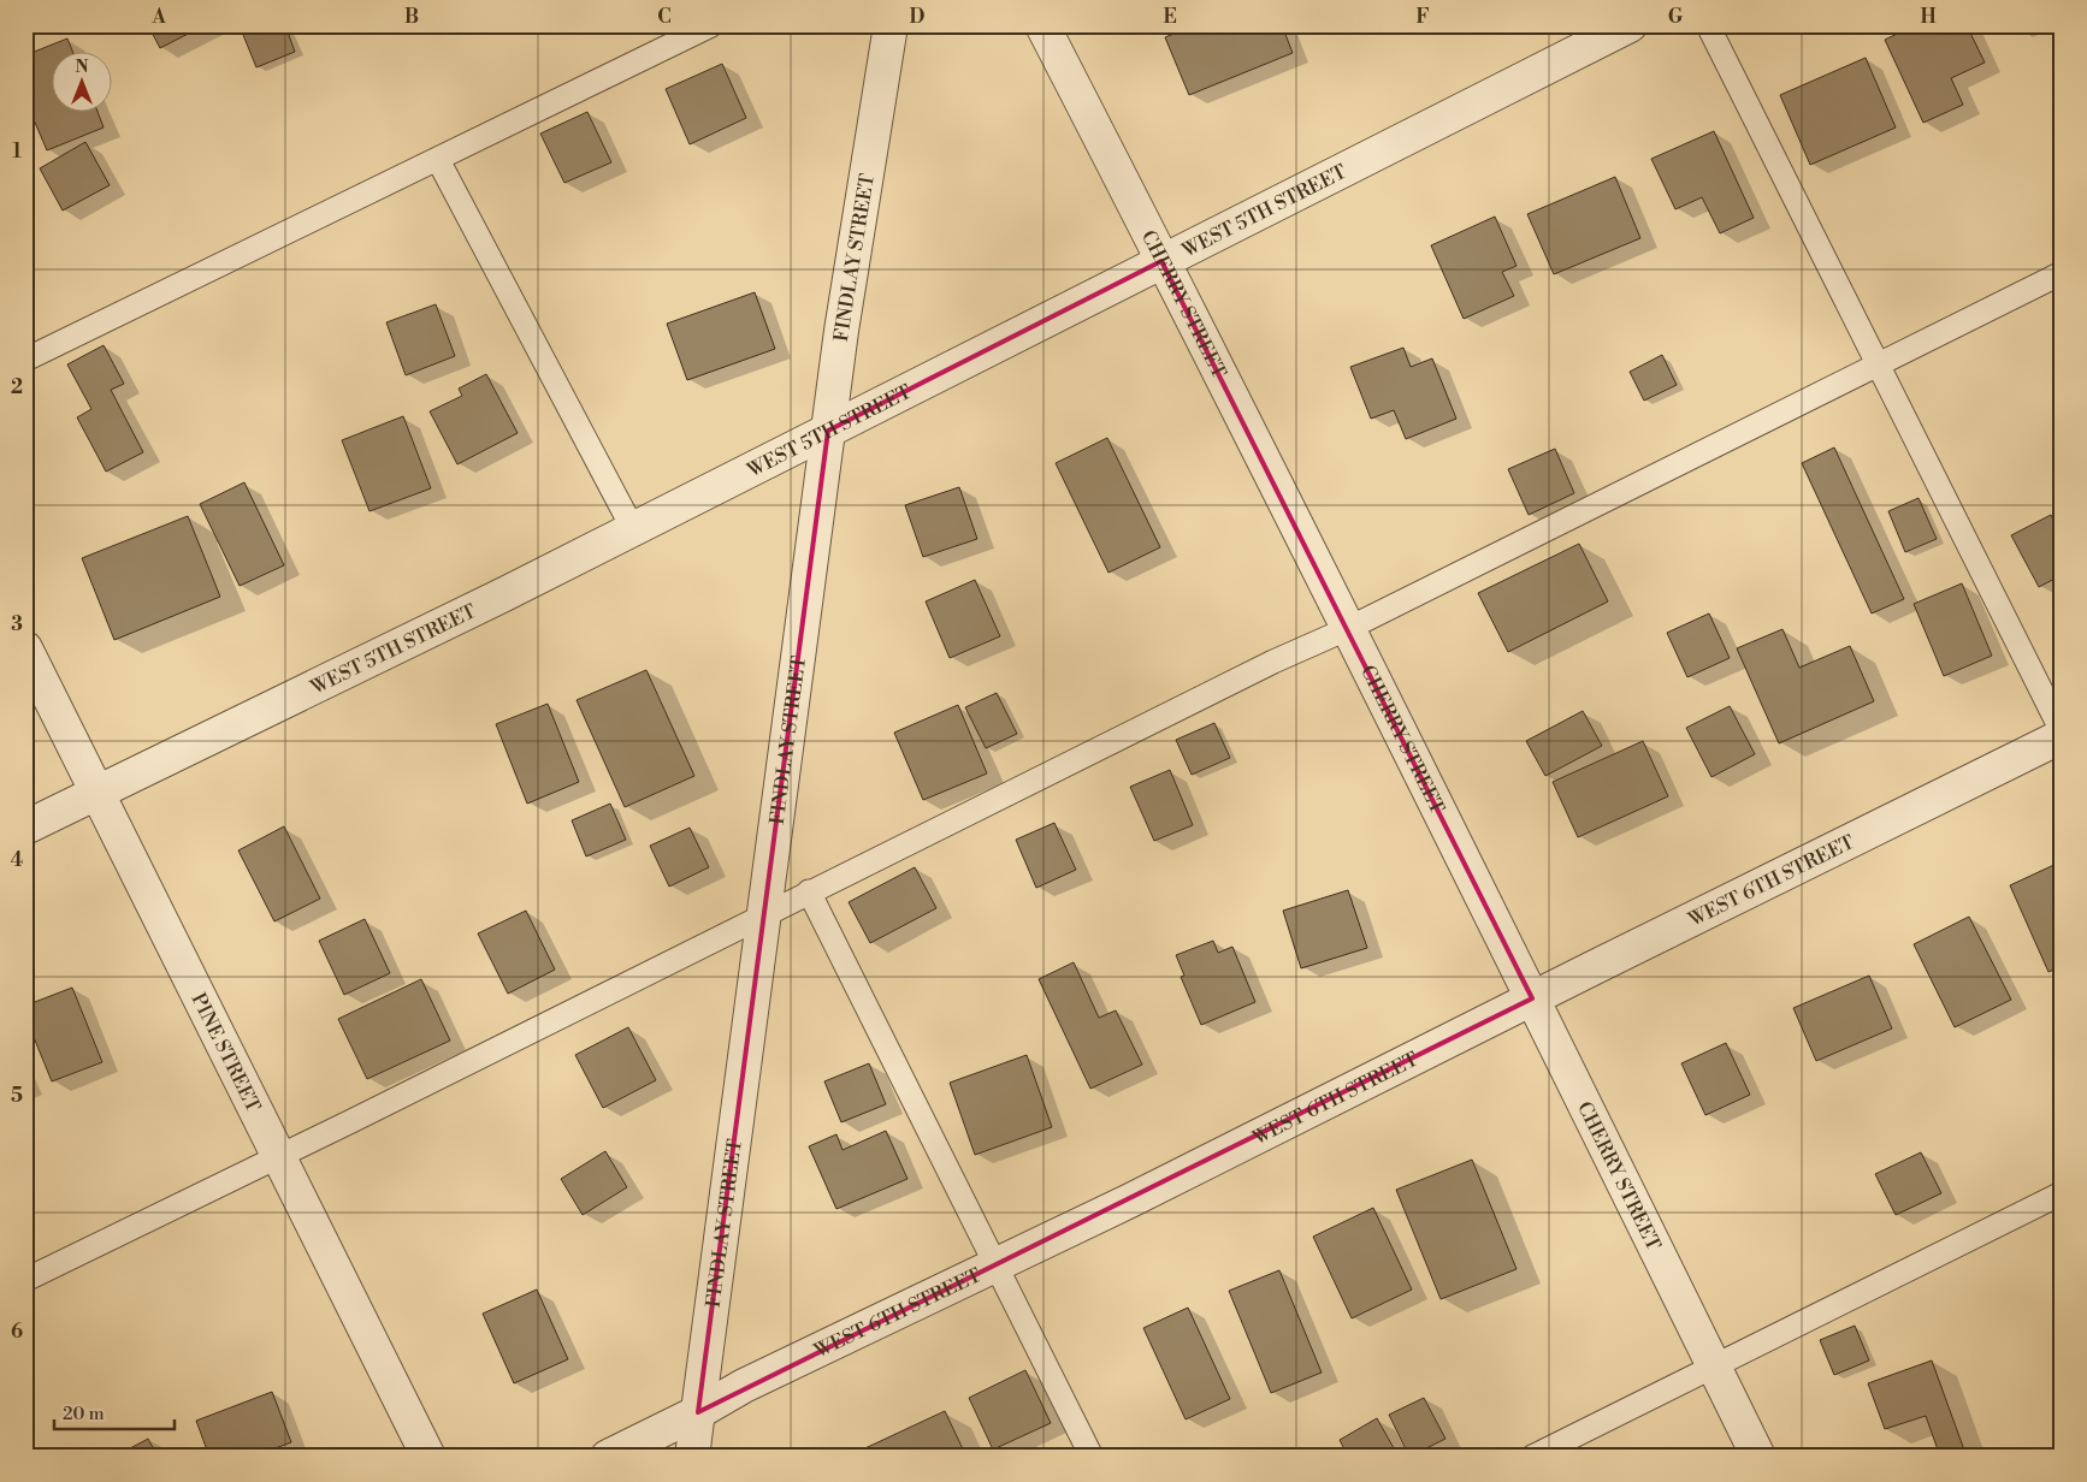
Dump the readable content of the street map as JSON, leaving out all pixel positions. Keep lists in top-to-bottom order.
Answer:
{
  "streets": {
    "street": [
      "WEST 5TH STREET",
      "FINDLAY STREET",
      "CHERRY STREET",
      "WEST 6TH STREET",
      "PINE STREET"
    ]
  },
  "crossings": [
    ["WEST 5TH STREET", "FINDLAY STREET"],
    ["WEST 5TH STREET", "CHERRY STREET"],
    ["WEST 5TH STREET", "PINE STREET"],
    ["FINDLAY STREET", "WEST 6TH STREET"],
    ["CHERRY STREET", "WEST 6TH STREET"]
  ],
  "scale_bar": "20 m",
  "north": "top",
  "grid": {
    "columns": [
      "A",
      "B",
      "C",
      "D",
      "E",
      "F",
      "G",
      "H"
    ],
    "rows": [
      "1",
      "2",
      "3",
      "4",
      "5",
      "6"
    ]
  }
}
